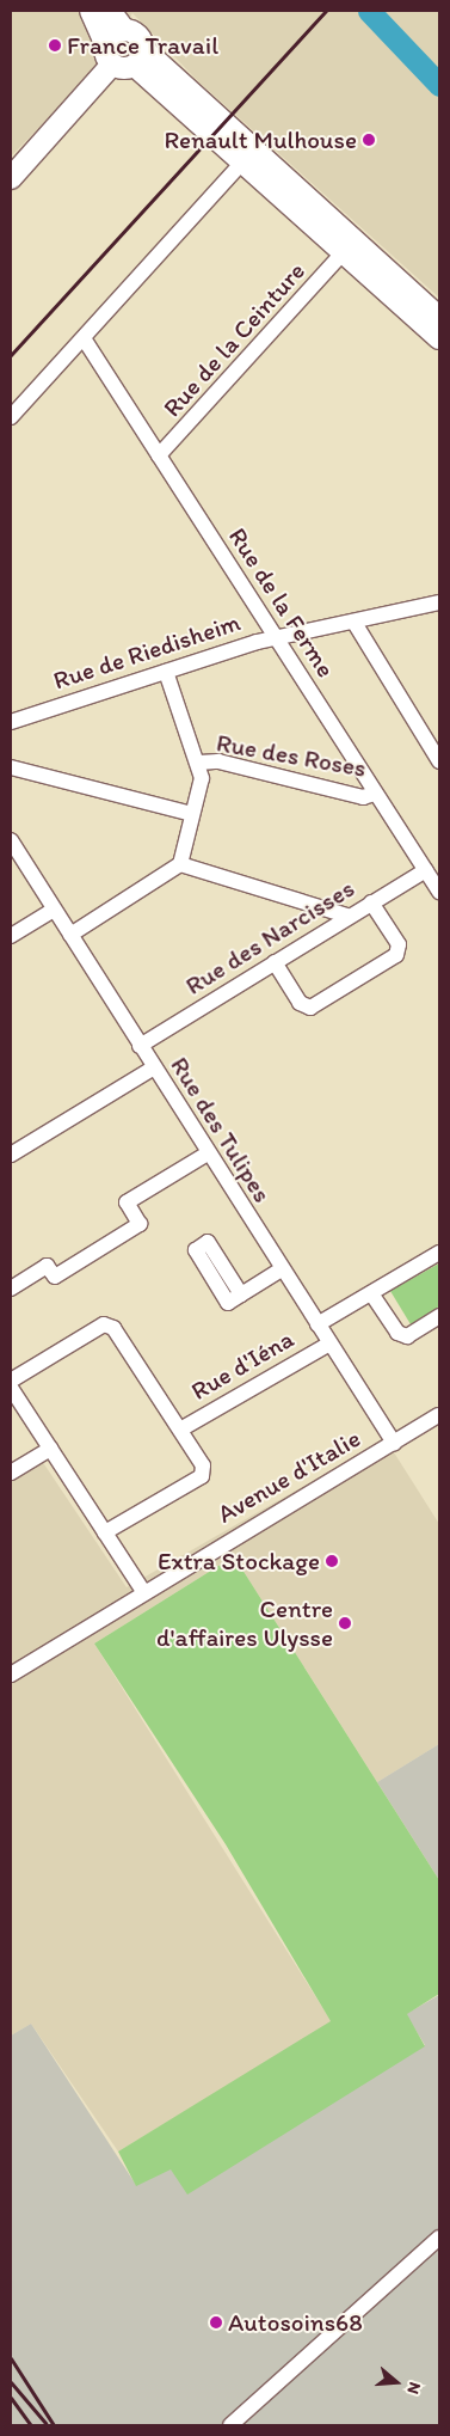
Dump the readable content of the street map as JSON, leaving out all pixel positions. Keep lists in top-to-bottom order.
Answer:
{
  "streets": {
    "street": [
      "Rue de la Ceinture",
      "Rue de la Ferme",
      "Rue de Riedisheim",
      "Rue des Roses",
      "Rue des Narcisses",
      "Rue des Tulipes",
      "Rue d'Iéna",
      "Avenue d'Italie"
    ]
  },
  "crossings": [
    ["Rue de la Ceinture", "Rue de la Ferme"],
    ["Rue de la Ferme", "Rue de Riedisheim"],
    ["Rue de la Ferme", "Rue des Roses"],
    ["Rue de la Ferme", "Rue des Narcisses"],
    ["Rue des Narcisses", "Rue des Tulipes"],
    ["Rue des Tulipes", "Rue d'Iéna"],
    ["Rue des Tulipes", "Avenue d'Italie"]
  ],
  "places": [
    "France Travail",
    "Renault Mulhouse",
    "Extra Stockage",
    "Centre d'affaires Ulysse",
    "Autosoins68"
  ],
  "north": "right"
}
